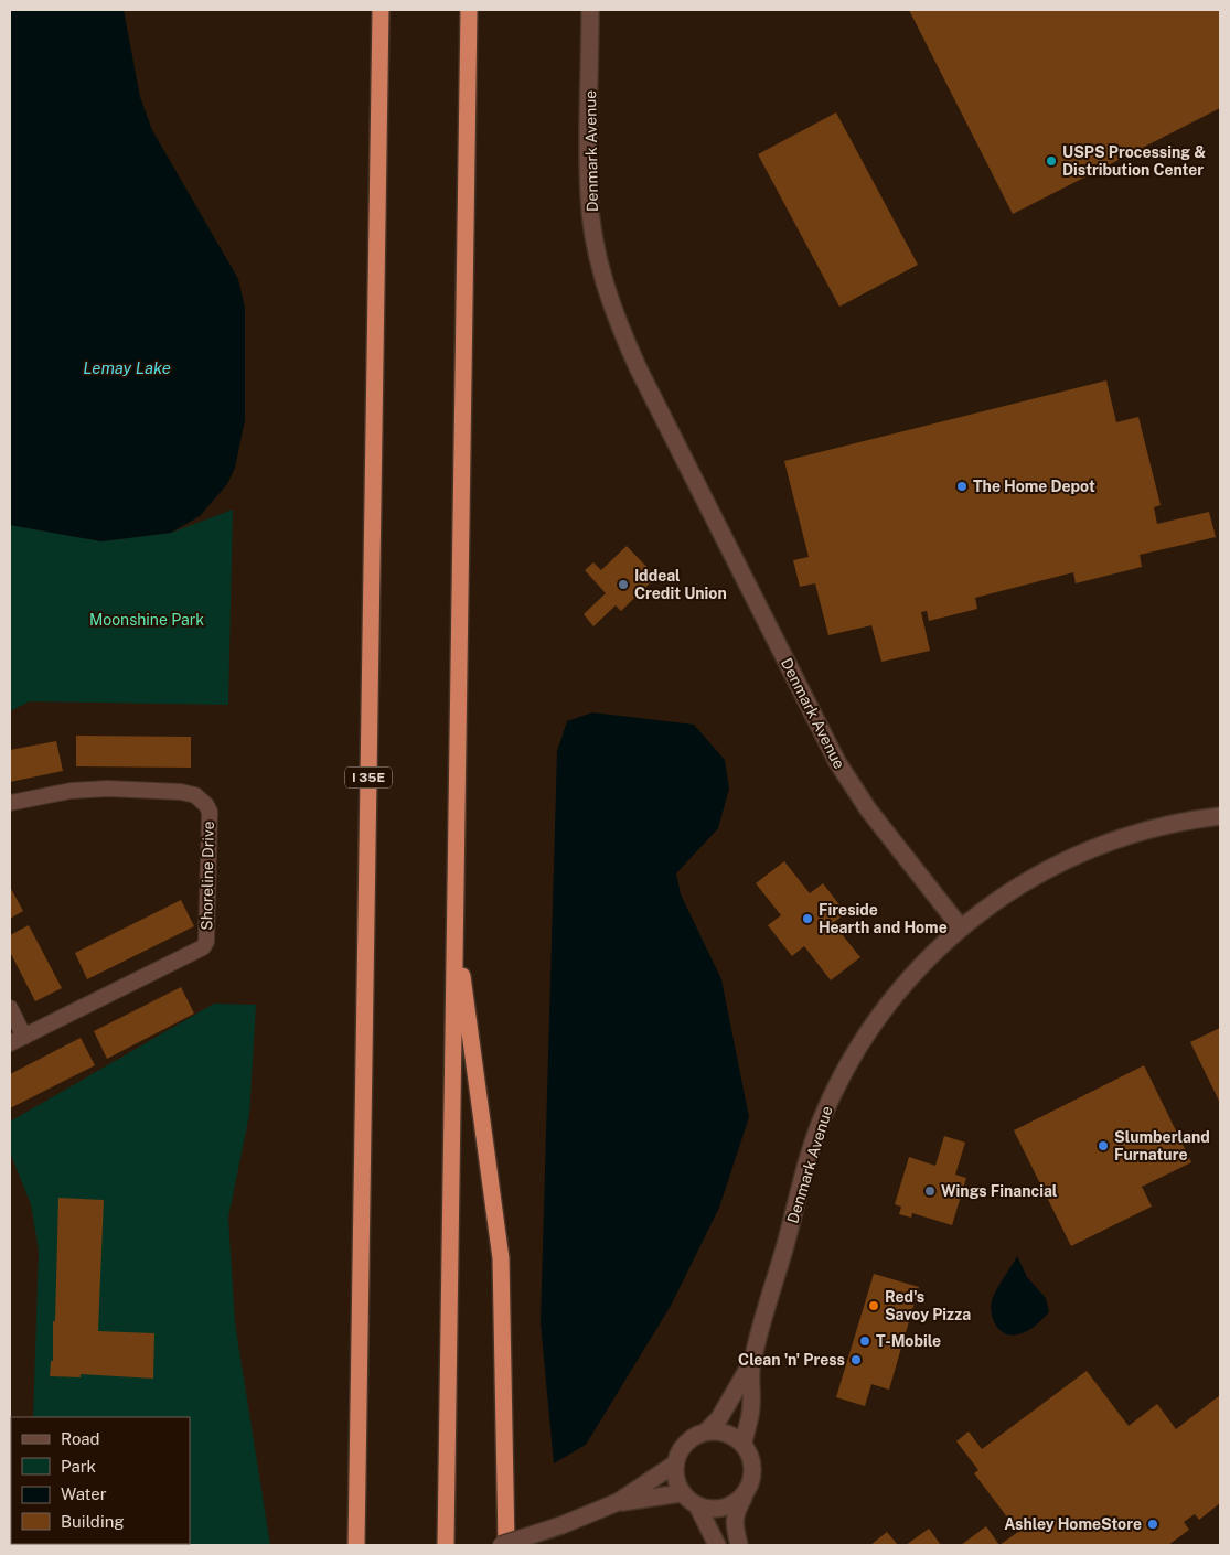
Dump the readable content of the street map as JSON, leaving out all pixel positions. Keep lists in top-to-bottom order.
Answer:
{
  "streets": {
    "highway": ["I 35E"],
    "street": ["Denmark Avenue", "Shoreline Drive"]
  },
  "water": ["Lemay Lake"],
  "parks": ["Moonshine Park"],
  "places": [
    "USPS Processing & Distribution Center",
    "The Home Depot",
    "Iddeal Credit Union",
    "Fireside Hearth and Home",
    "Slumberland Furnature",
    "Wings Financial",
    "Red's Savoy Pizza",
    "T-Mobile",
    "Clean 'n' Press",
    "Ashley HomeStore"
  ],
  "legend": [
    "Road",
    "Park",
    "Water",
    "Building"
  ]
}
